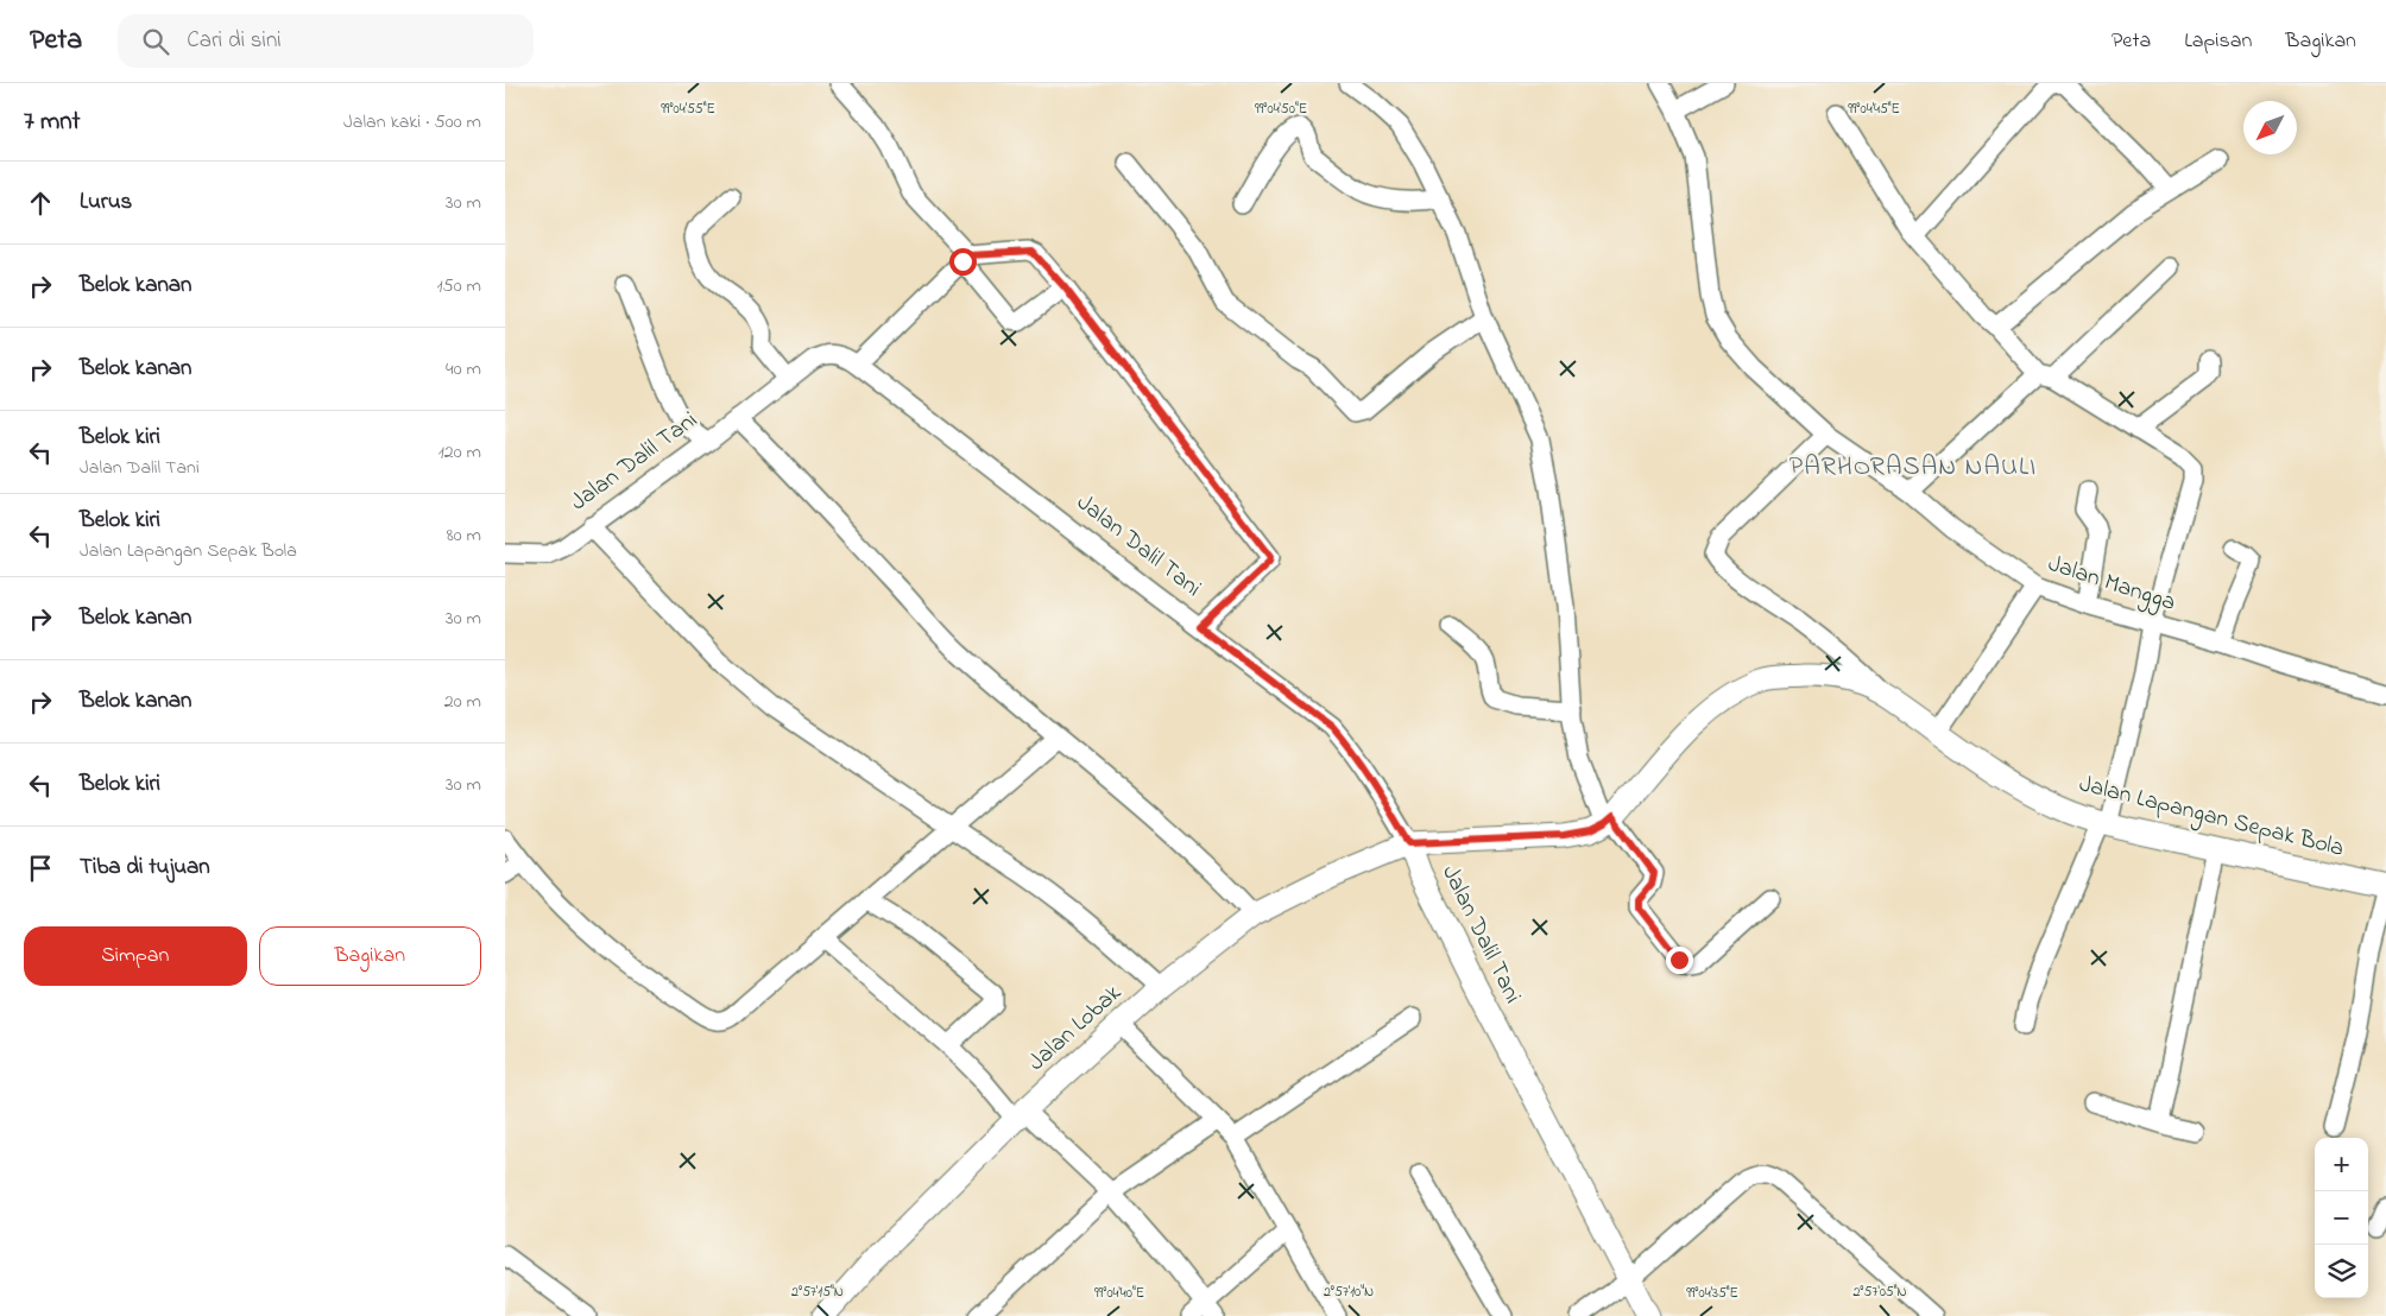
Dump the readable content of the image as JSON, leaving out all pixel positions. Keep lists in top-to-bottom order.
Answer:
{
  "streets": {
    "street": [
      "Jalan Dalil Tani",
      "Jalan Mangga",
      "Jalan Lapangan Sepak Bola",
      "Jalan Lobak"
    ]
  },
  "crossings": [
    ["Jalan Dalil Tani", "Jalan Lobak"]
  ],
  "districts": ["PARHORASAN NAULI"],
  "north": "bottom left",
  "page": {
    "header": "Peta",
    "search": "Cari di sini",
    "nav": ["Peta", "Lapisan", "Bagikan"],
    "heading": ["7 mnt", "Jalan kaki · 500 m"],
    "list": [
      ["Lurus", "30 m"],
      ["Belok kanan", "150 m"],
      ["Belok kanan", "40 m"],
      ["Belok kiri", "Jalan Dalil Tani", "120 m"],
      ["Belok kiri", "Jalan Lapangan Sepak Bola", "80 m"],
      ["Belok kanan", "30 m"],
      ["Belok kanan", "20 m"],
      ["Belok kiri", "30 m"],
      "Tiba di tujuan"
    ],
    "buttons": ["Simpan", "Bagikan"],
    "map_buttons": ["+", "−"]
  },
  "coordinates": [
    "99°04'55\"E",
    "99°04'50\"E",
    "99°04'45\"E",
    "2°57'15\"N",
    "2°57'10\"N",
    "2°57'05\"N",
    "99°04'40\"E",
    "99°04'35\"E"
  ]
}
